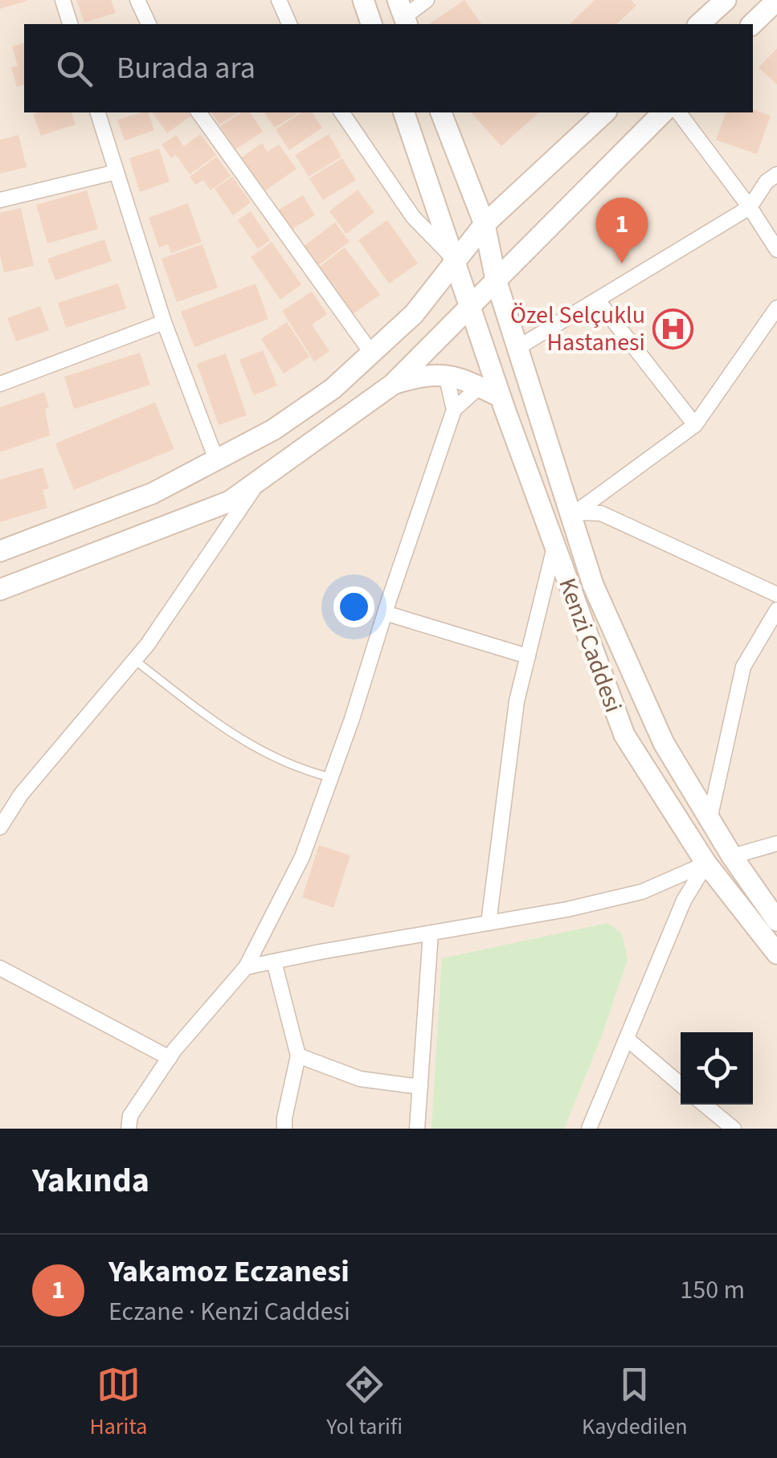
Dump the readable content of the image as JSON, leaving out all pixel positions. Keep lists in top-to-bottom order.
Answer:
{
  "streets": {
    "main road": ["Kenzi Caddesi"]
  },
  "places": {
    "hospital": ["Özel Selçuklu Hastanesi"]
  },
  "page": {
    "search": "Burada ara",
    "pins": "1",
    "heading": "Yakında",
    "list": [
      {
        "mark": "1",
        "name": "Yakamoz Eczanesi",
        "note": "Eczane · Kenzi Caddesi",
        "value": "150 m"
      }
    ],
    "nav": ["Harita", "Yol tarifi", "Kaydedilen"]
  }
}
